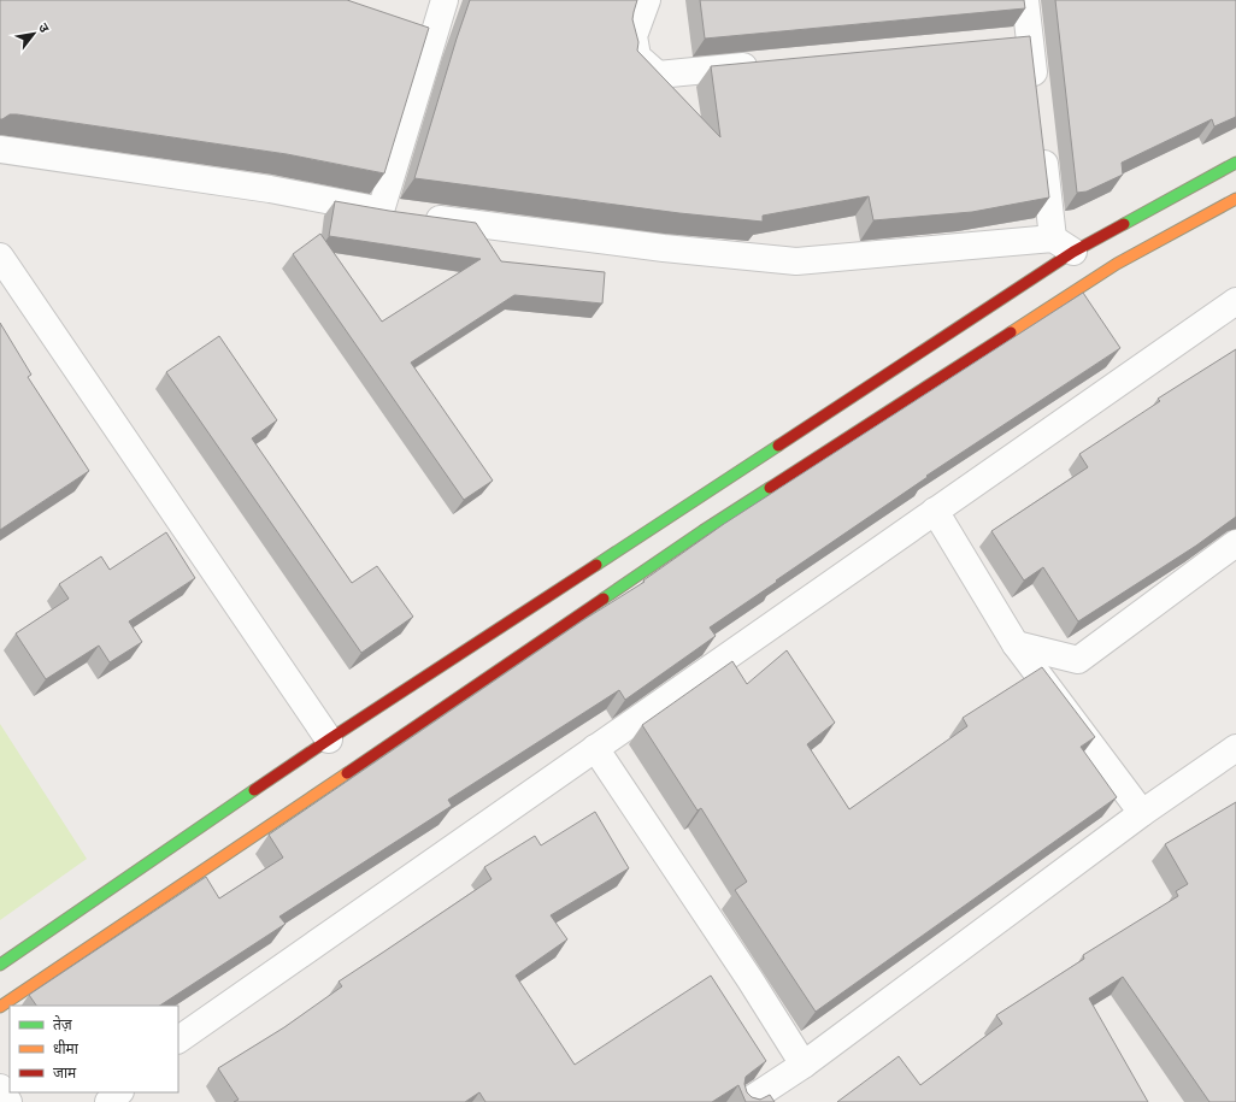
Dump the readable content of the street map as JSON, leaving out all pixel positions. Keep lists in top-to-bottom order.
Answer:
{
  "legend": ["तेज़", "धीमा", "जाम"],
  "north": "top right"
}
